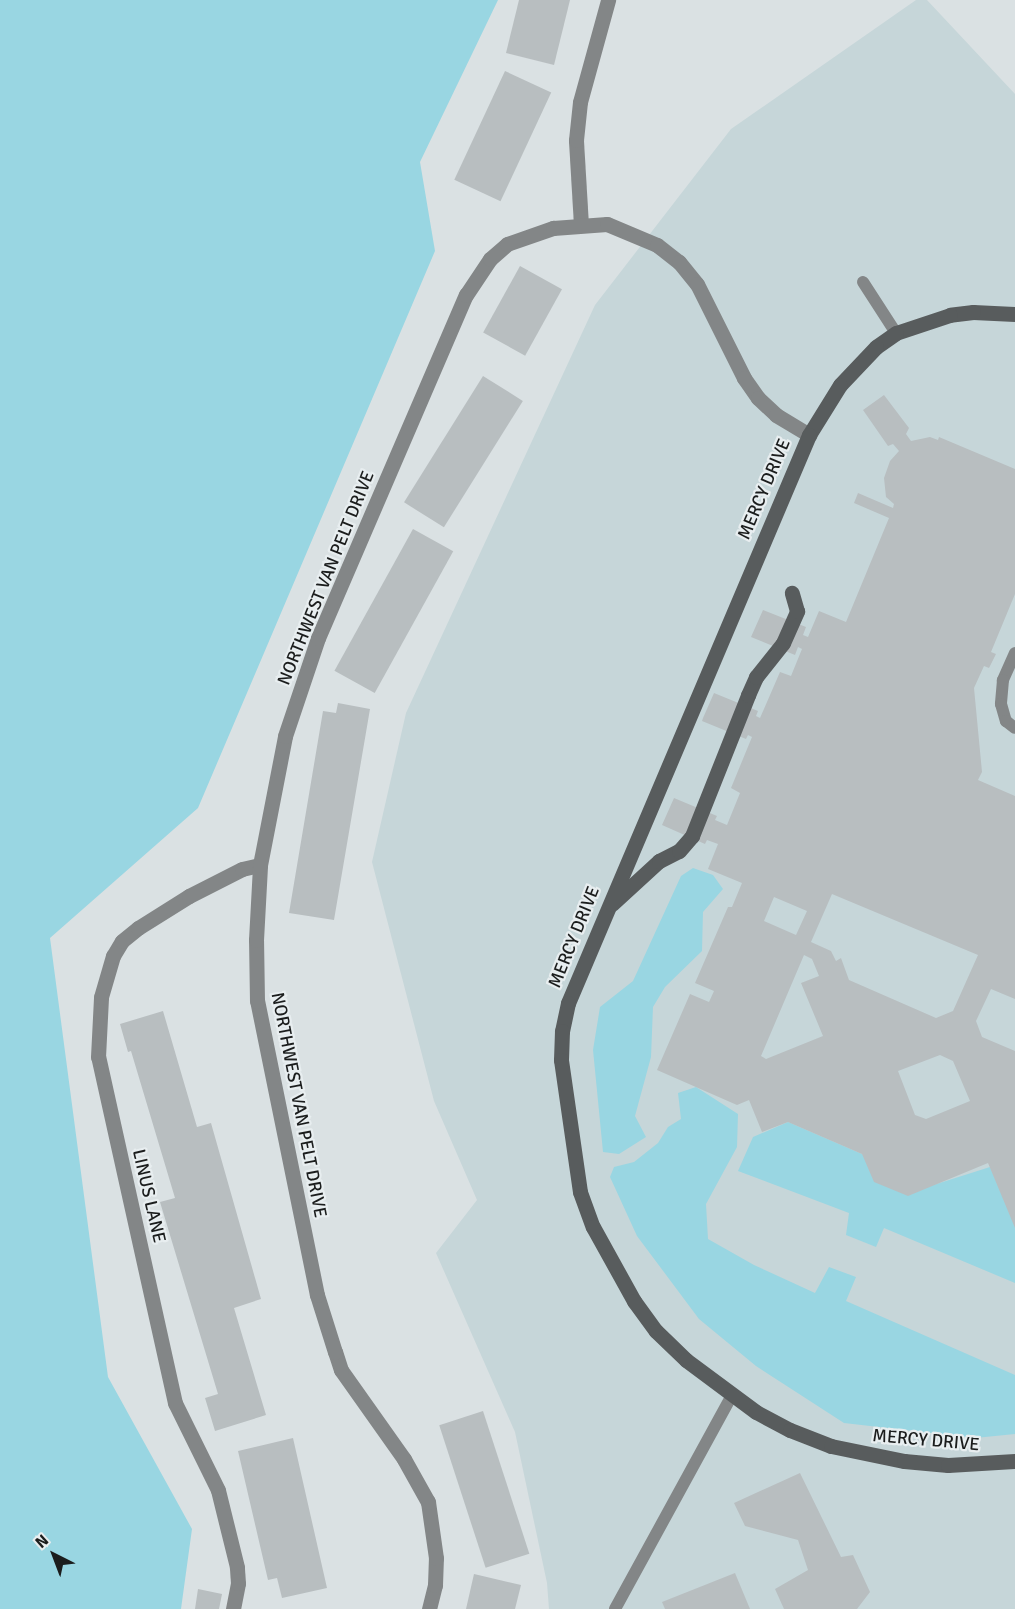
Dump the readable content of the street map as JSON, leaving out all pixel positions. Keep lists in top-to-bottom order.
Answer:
{
  "streets": {
    "street": ["MERCY DRIVE", "NORTHWEST VAN PELT DRIVE", "LINUS LANE"]
  },
  "crossings": [
    ["MERCY DRIVE", "NORTHWEST VAN PELT DRIVE"],
    ["NORTHWEST VAN PELT DRIVE", "LINUS LANE"]
  ],
  "north": "top left"
}
